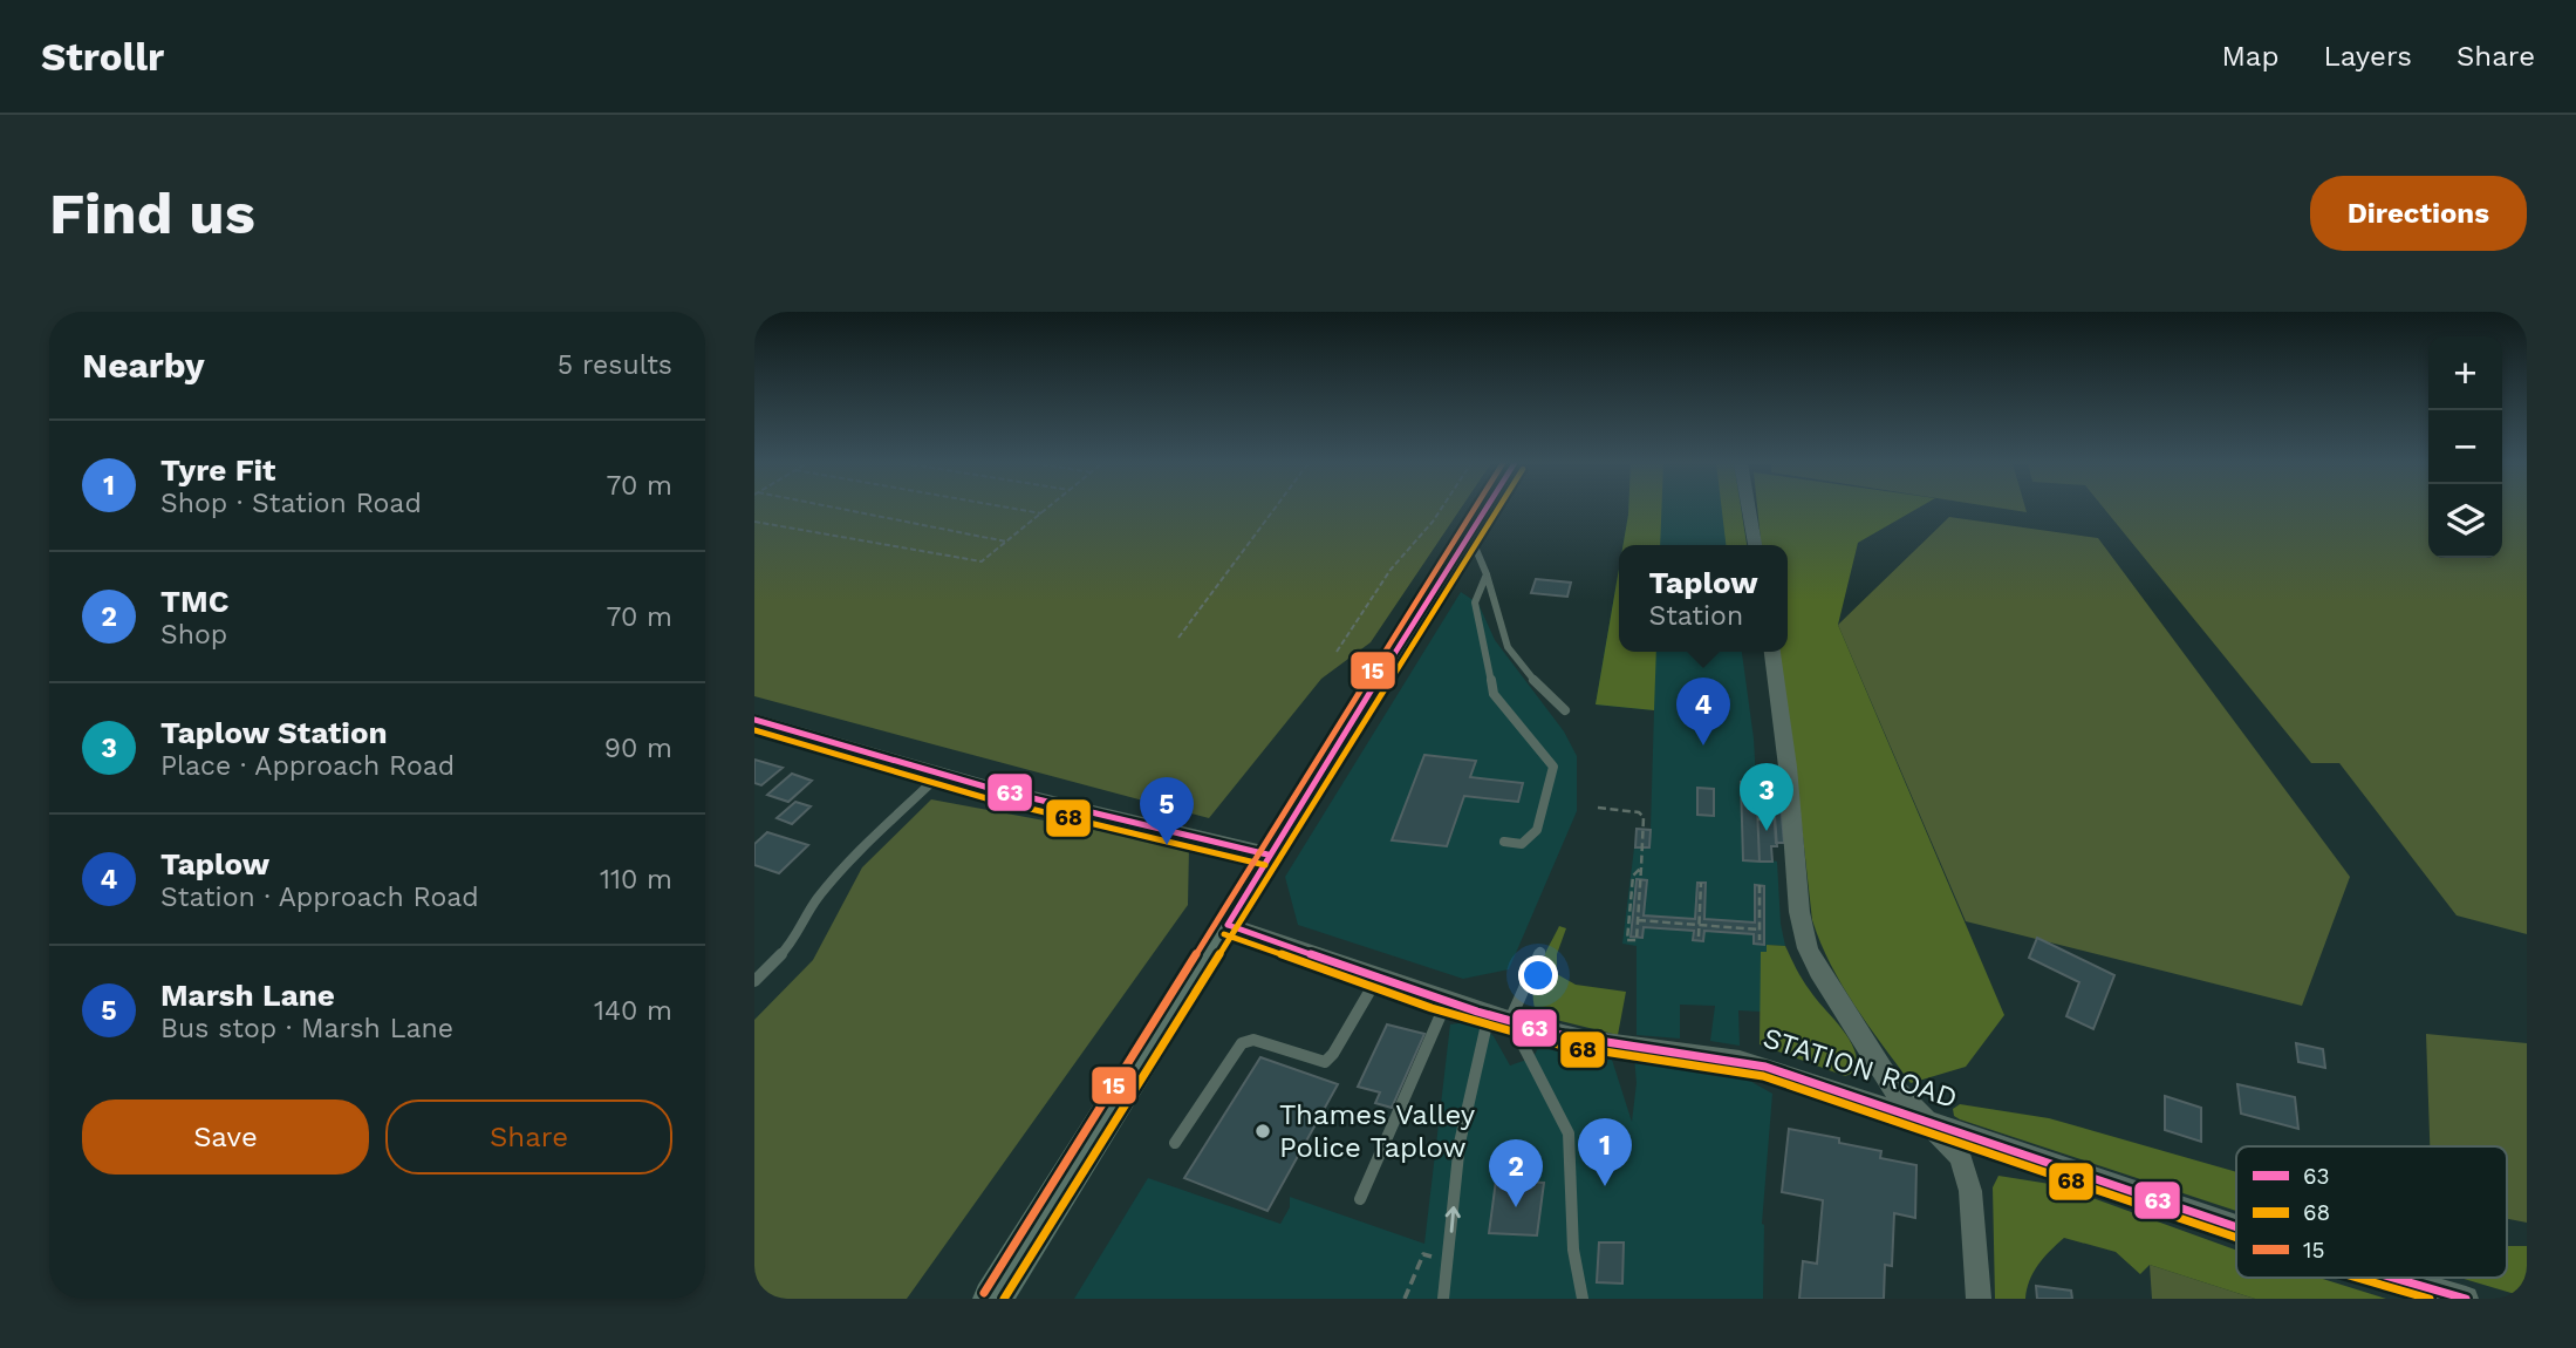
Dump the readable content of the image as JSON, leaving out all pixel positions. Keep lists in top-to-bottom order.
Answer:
{
  "streets": {
    "street": ["STATION ROAD"]
  },
  "places": ["Thames Valley Police Taplow"],
  "lines": ["transit line 63", "transit line 68", "transit line 15"],
  "legend": ["63", "68", "15"],
  "page": {
    "header": "Strollr",
    "nav": ["Map", "Layers", "Share"],
    "buttons": [
      "Directions",
      ["Save", "Share"]
    ],
    "title": "Find us",
    "heading": ["Nearby", "5 results"],
    "map_buttons": ["+", "−"],
    "list": [
      {
        "mark": "1",
        "name": "Tyre Fit",
        "note": "Shop · Station Road",
        "value": "70 m"
      },
      {
        "mark": "2",
        "name": "TMC",
        "note": "Shop",
        "value": "70 m"
      },
      {
        "mark": "3",
        "name": "Taplow Station",
        "note": "Place · Approach Road",
        "value": "90 m"
      },
      {
        "mark": "4",
        "name": "Taplow",
        "note": "Station · Approach Road",
        "value": "110 m"
      },
      {
        "mark": "5",
        "name": "Marsh Lane",
        "note": "Bus stop · Marsh Lane",
        "value": "140 m"
      }
    ],
    "popup": ["Taplow", "Station"],
    "pins": [
      "4",
      "3",
      "5",
      "1",
      "2"
    ]
  }
}
